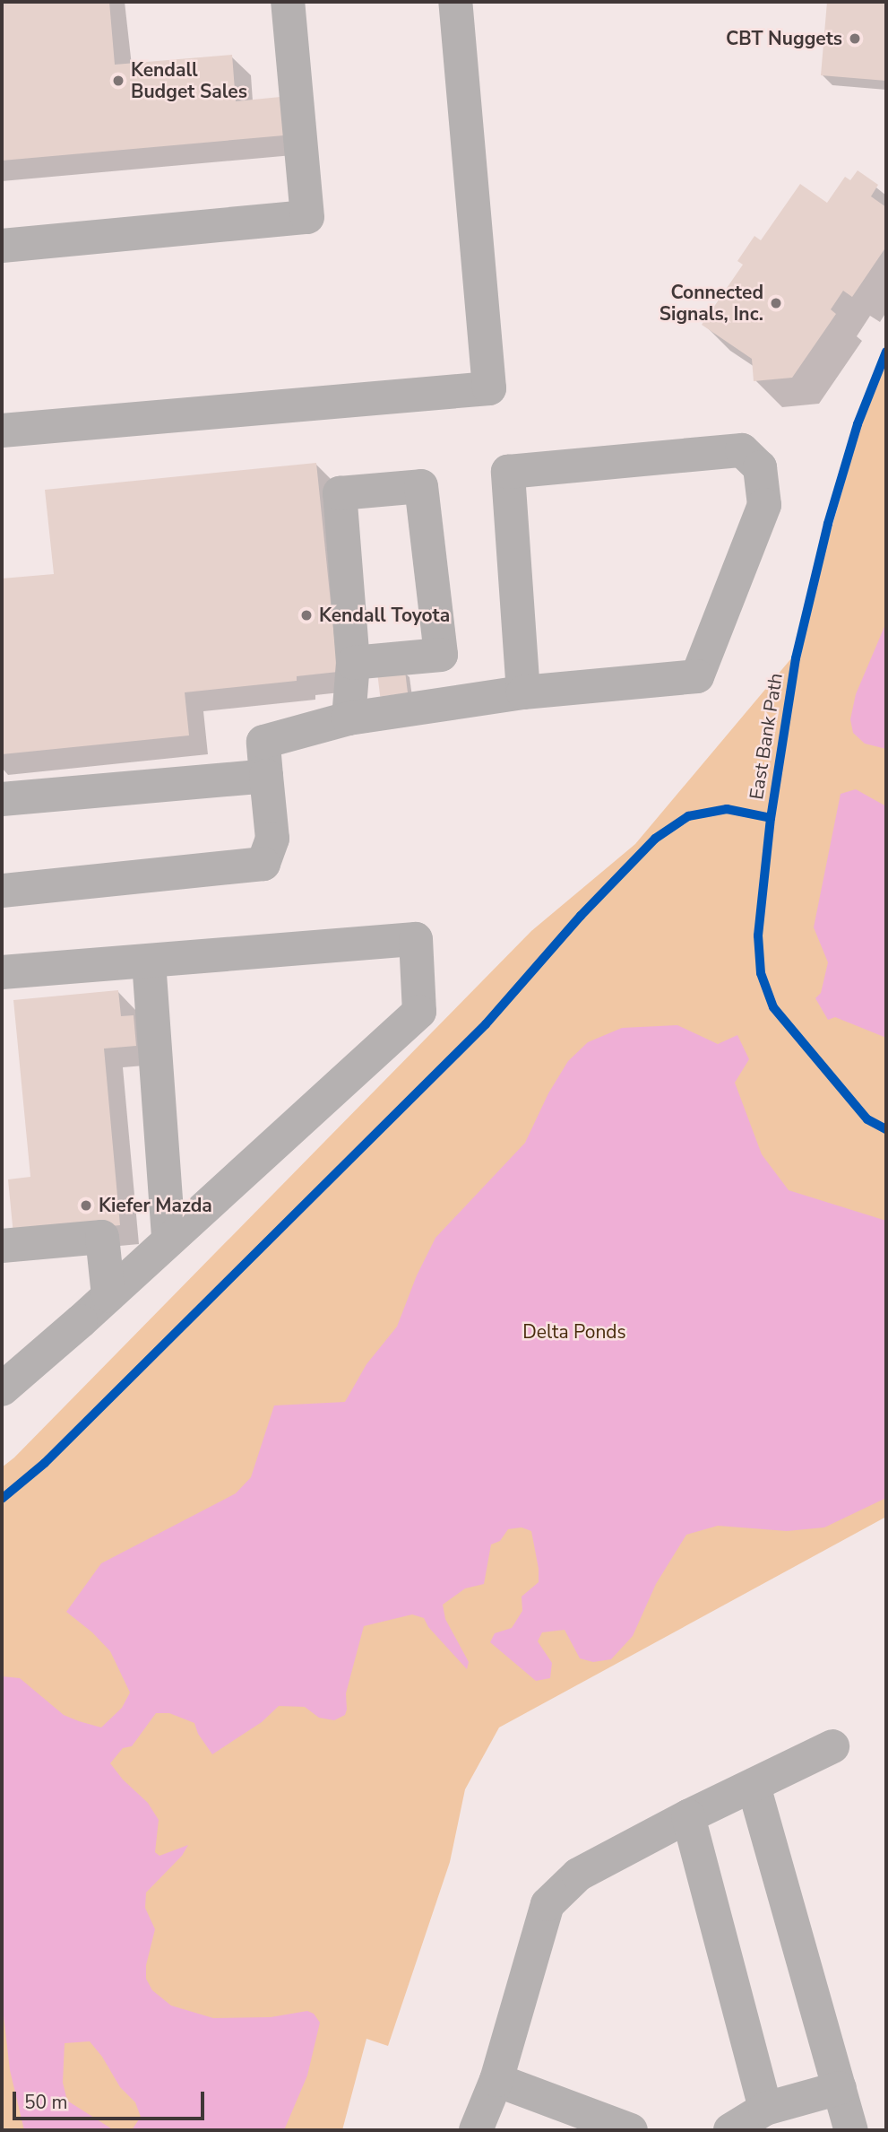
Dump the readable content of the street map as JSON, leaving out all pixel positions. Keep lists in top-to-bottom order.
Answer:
{
  "streets": {
    "cycle path": ["East Bank Path"]
  },
  "parks": ["Delta Ponds"],
  "places": [
    "CBT Nuggets",
    "Kendall Budget Sales",
    "Connected Signals, Inc.",
    "Kendall Toyota",
    "Kiefer Mazda"
  ],
  "scale_bar": "50 m"
}
